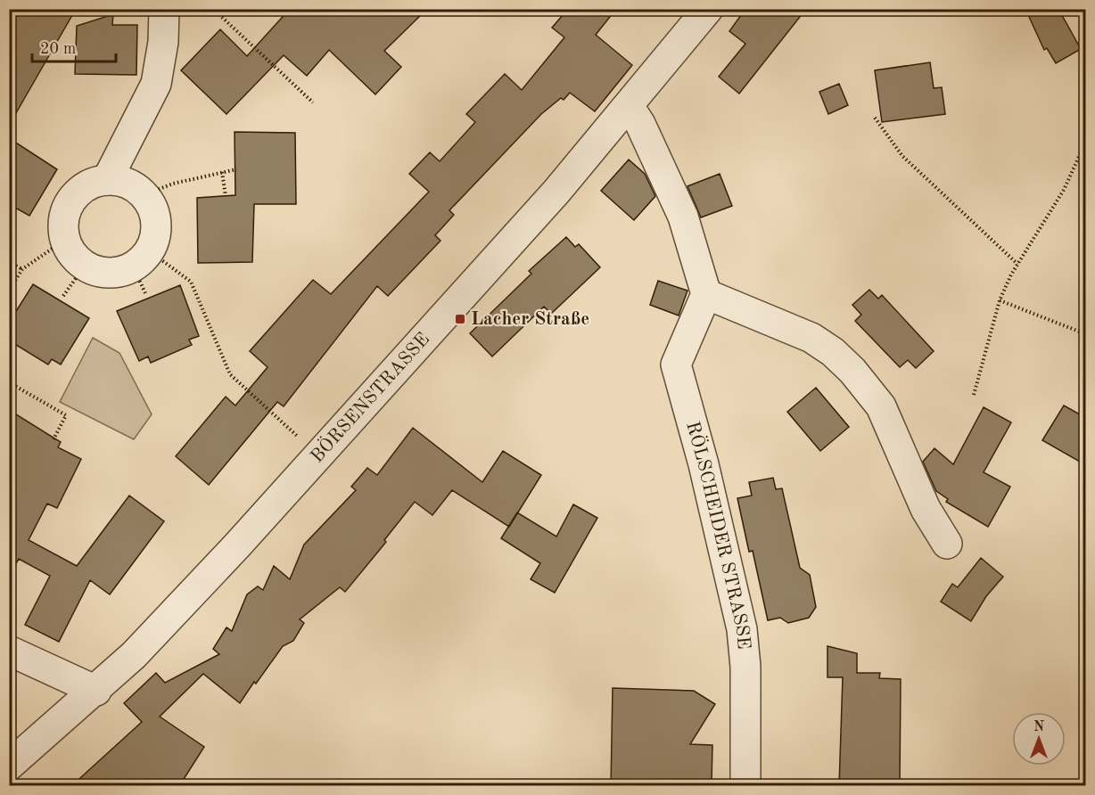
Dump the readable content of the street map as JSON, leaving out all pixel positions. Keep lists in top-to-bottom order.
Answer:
{
  "streets": {
    "street": ["BÖRSENSTRASSE", "RÖLSCHEIDER STRASSE"]
  },
  "places": {
    "transit": ["Lacher Straße"]
  },
  "scale_bar": "20 m",
  "north": "top"
}
